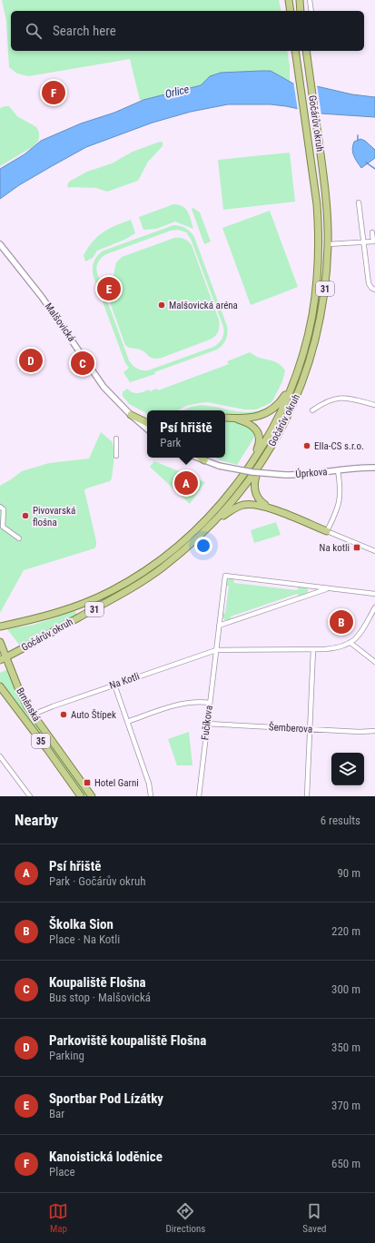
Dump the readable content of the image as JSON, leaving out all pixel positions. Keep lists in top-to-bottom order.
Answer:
{
  "streets": {
    "main road": [
      "Gočárův okruh",
      "31",
      "Brněnská",
      "35"
    ],
    "street": [
      "Malšovická",
      "Úprkova",
      "Na Kotli",
      "Fučíkova",
      "Šemberova"
    ]
  },
  "crossings": [
    ["Gočárův okruh", "Brněnská"],
    ["Na Kotli", "Brněnská"],
    ["Na Kotli", "Fučíkova"],
    ["Fučíkova", "Šemberova"]
  ],
  "water": ["Orlice"],
  "places": {
    "other": [
      "Malšovická aréna",
      "Ella-CS s.r.o.",
      "Pivovarská flošna",
      "Auto Štípek"
    ],
    "transit": ["Na kotli", "Hotel Garni"]
  },
  "page": {
    "search": "Search here",
    "pins": [
      "F",
      "E",
      "D",
      "C",
      "A",
      "B"
    ],
    "popup": ["Psí hřiště", "Park"],
    "heading": ["Nearby", "6 results"],
    "list": [
      {
        "mark": "A",
        "name": "Psí hřiště",
        "note": "Park · Gočárův okruh",
        "value": "90 m"
      },
      {
        "mark": "B",
        "name": "Školka Sion",
        "note": "Place · Na Kotli",
        "value": "220 m"
      },
      {
        "mark": "C",
        "name": "Koupaliště Flošna",
        "note": "Bus stop · Malšovická",
        "value": "300 m"
      },
      {
        "mark": "D",
        "name": "Parkoviště koupaliště Flošna",
        "note": "Parking",
        "value": "350 m"
      },
      {
        "mark": "E",
        "name": "Sportbar Pod Lízátky",
        "note": "Bar",
        "value": "370 m"
      },
      {
        "mark": "F",
        "name": "Kanoistická loděnice",
        "note": "Place",
        "value": "650 m"
      }
    ],
    "nav": ["Map", "Directions", "Saved"]
  }
}
